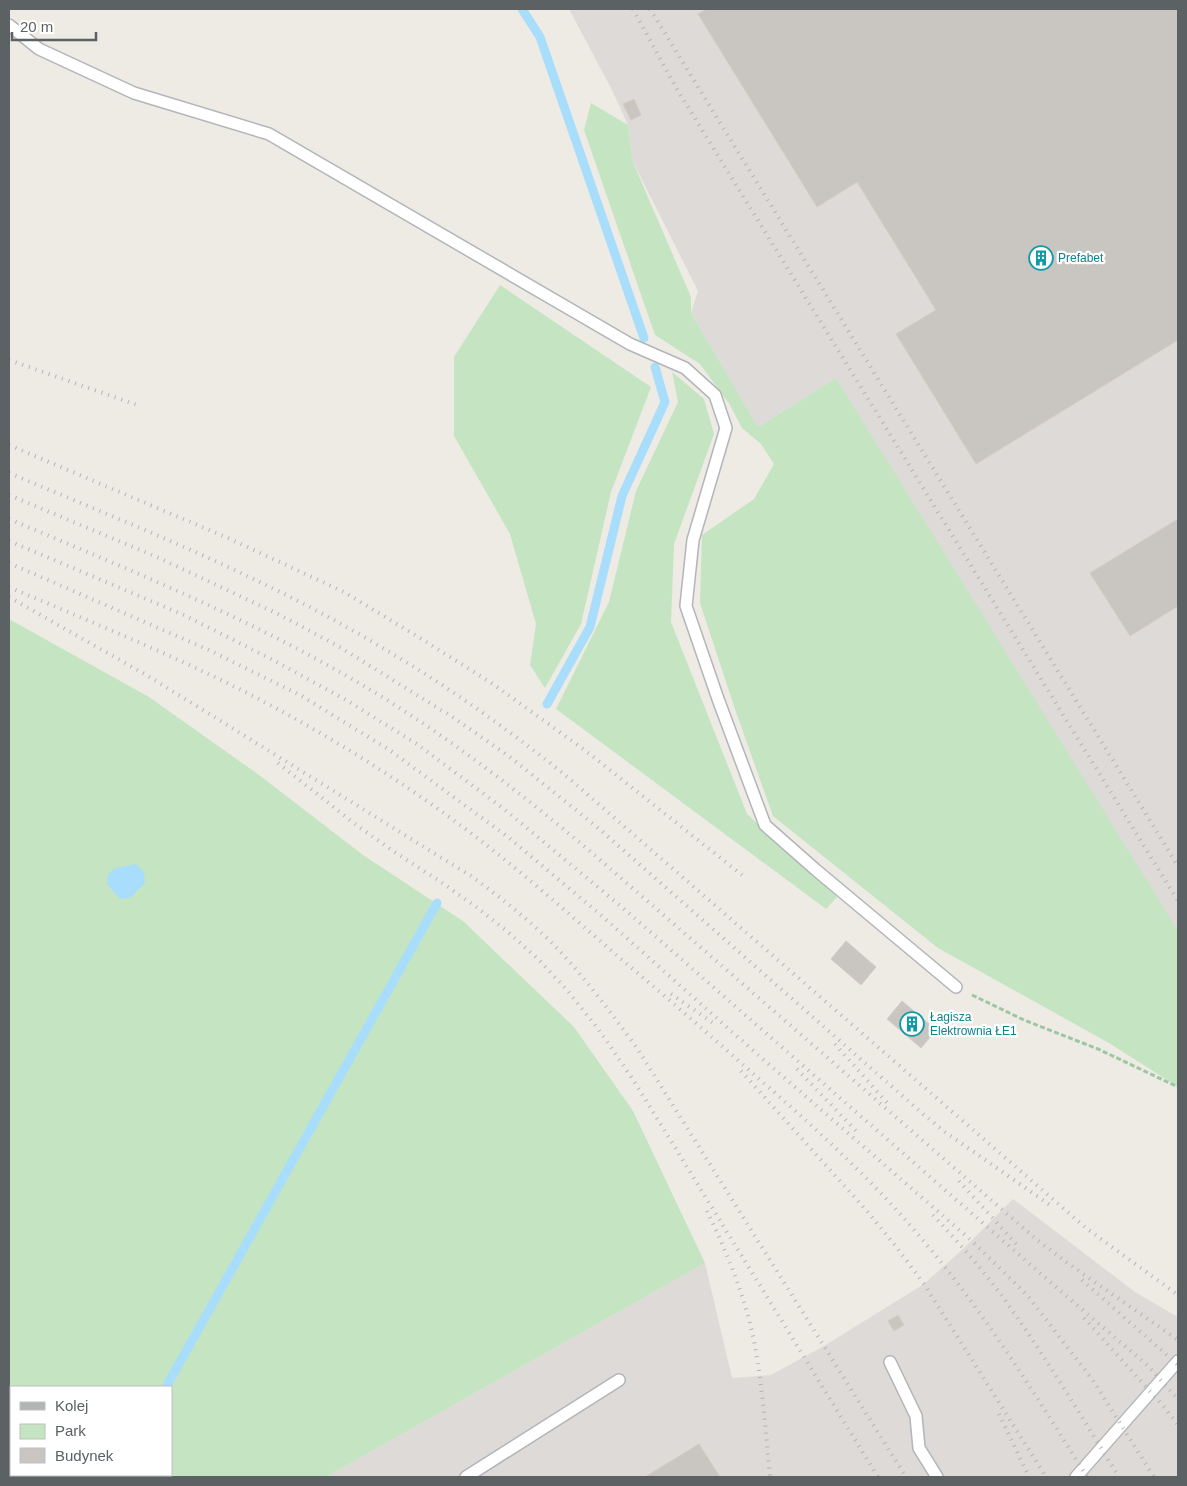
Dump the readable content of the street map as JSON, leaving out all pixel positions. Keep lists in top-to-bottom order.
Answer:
{
  "places": {
    "building": ["Prefabet", "Łagisza Elektrownia ŁE1"]
  },
  "legend": ["Kolej", "Park", "Budynek"],
  "scale_bar": "20 m"
}
